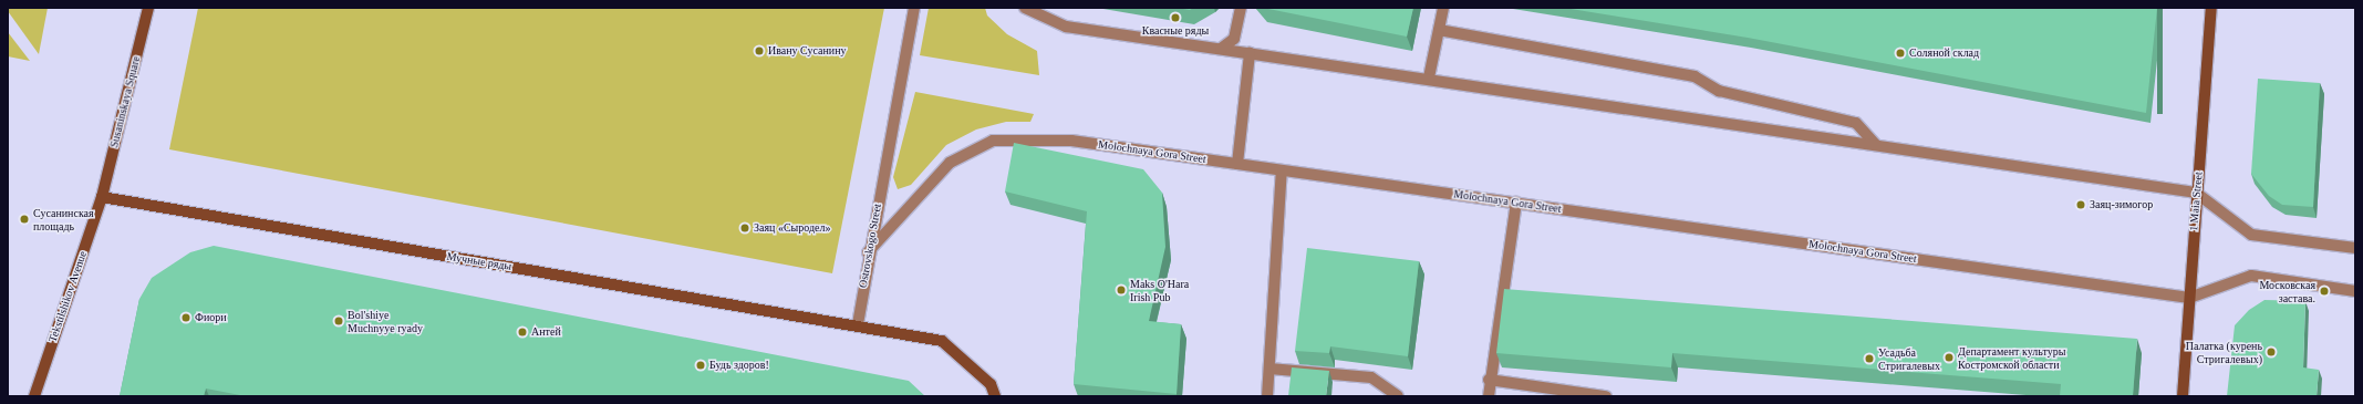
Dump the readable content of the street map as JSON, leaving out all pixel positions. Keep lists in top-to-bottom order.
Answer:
{
  "streets": {
    "street": [
      "Susaninskaya Square",
      "Molochnaya Gora Street",
      "1 Maia Street",
      "Ostrovskogo Street",
      "Мучные ряды",
      "Tekstilshikov Avenue"
    ]
  },
  "crossings": [
    ["Susaninskaya Square", "Мучные ряды"],
    ["Susaninskaya Square", "Tekstilshikov Avenue"],
    ["Molochnaya Gora Street", "1 Maia Street"],
    ["Molochnaya Gora Street", "Ostrovskogo Street"],
    ["Ostrovskogo Street", "Мучные ряды"],
    ["Мучные ряды", "Tekstilshikov Avenue"]
  ],
  "places": [
    "Квасные ряды",
    "Ивану Сусанину",
    "Соляной склад",
    "Заяц-зимогор",
    "Сусанинская площадь",
    "Заяц «Сыродел»",
    "Maks O'Hara Irish Pub",
    "Московская застава.",
    "Фиори",
    "Bol'shiye Muchnyye ryady",
    "Антей",
    "Палатка (курень Стригалевых)",
    "Департамент культуры Костромской области",
    "Усадьба Стригалевых",
    "Будь здоров!"
  ]
}
